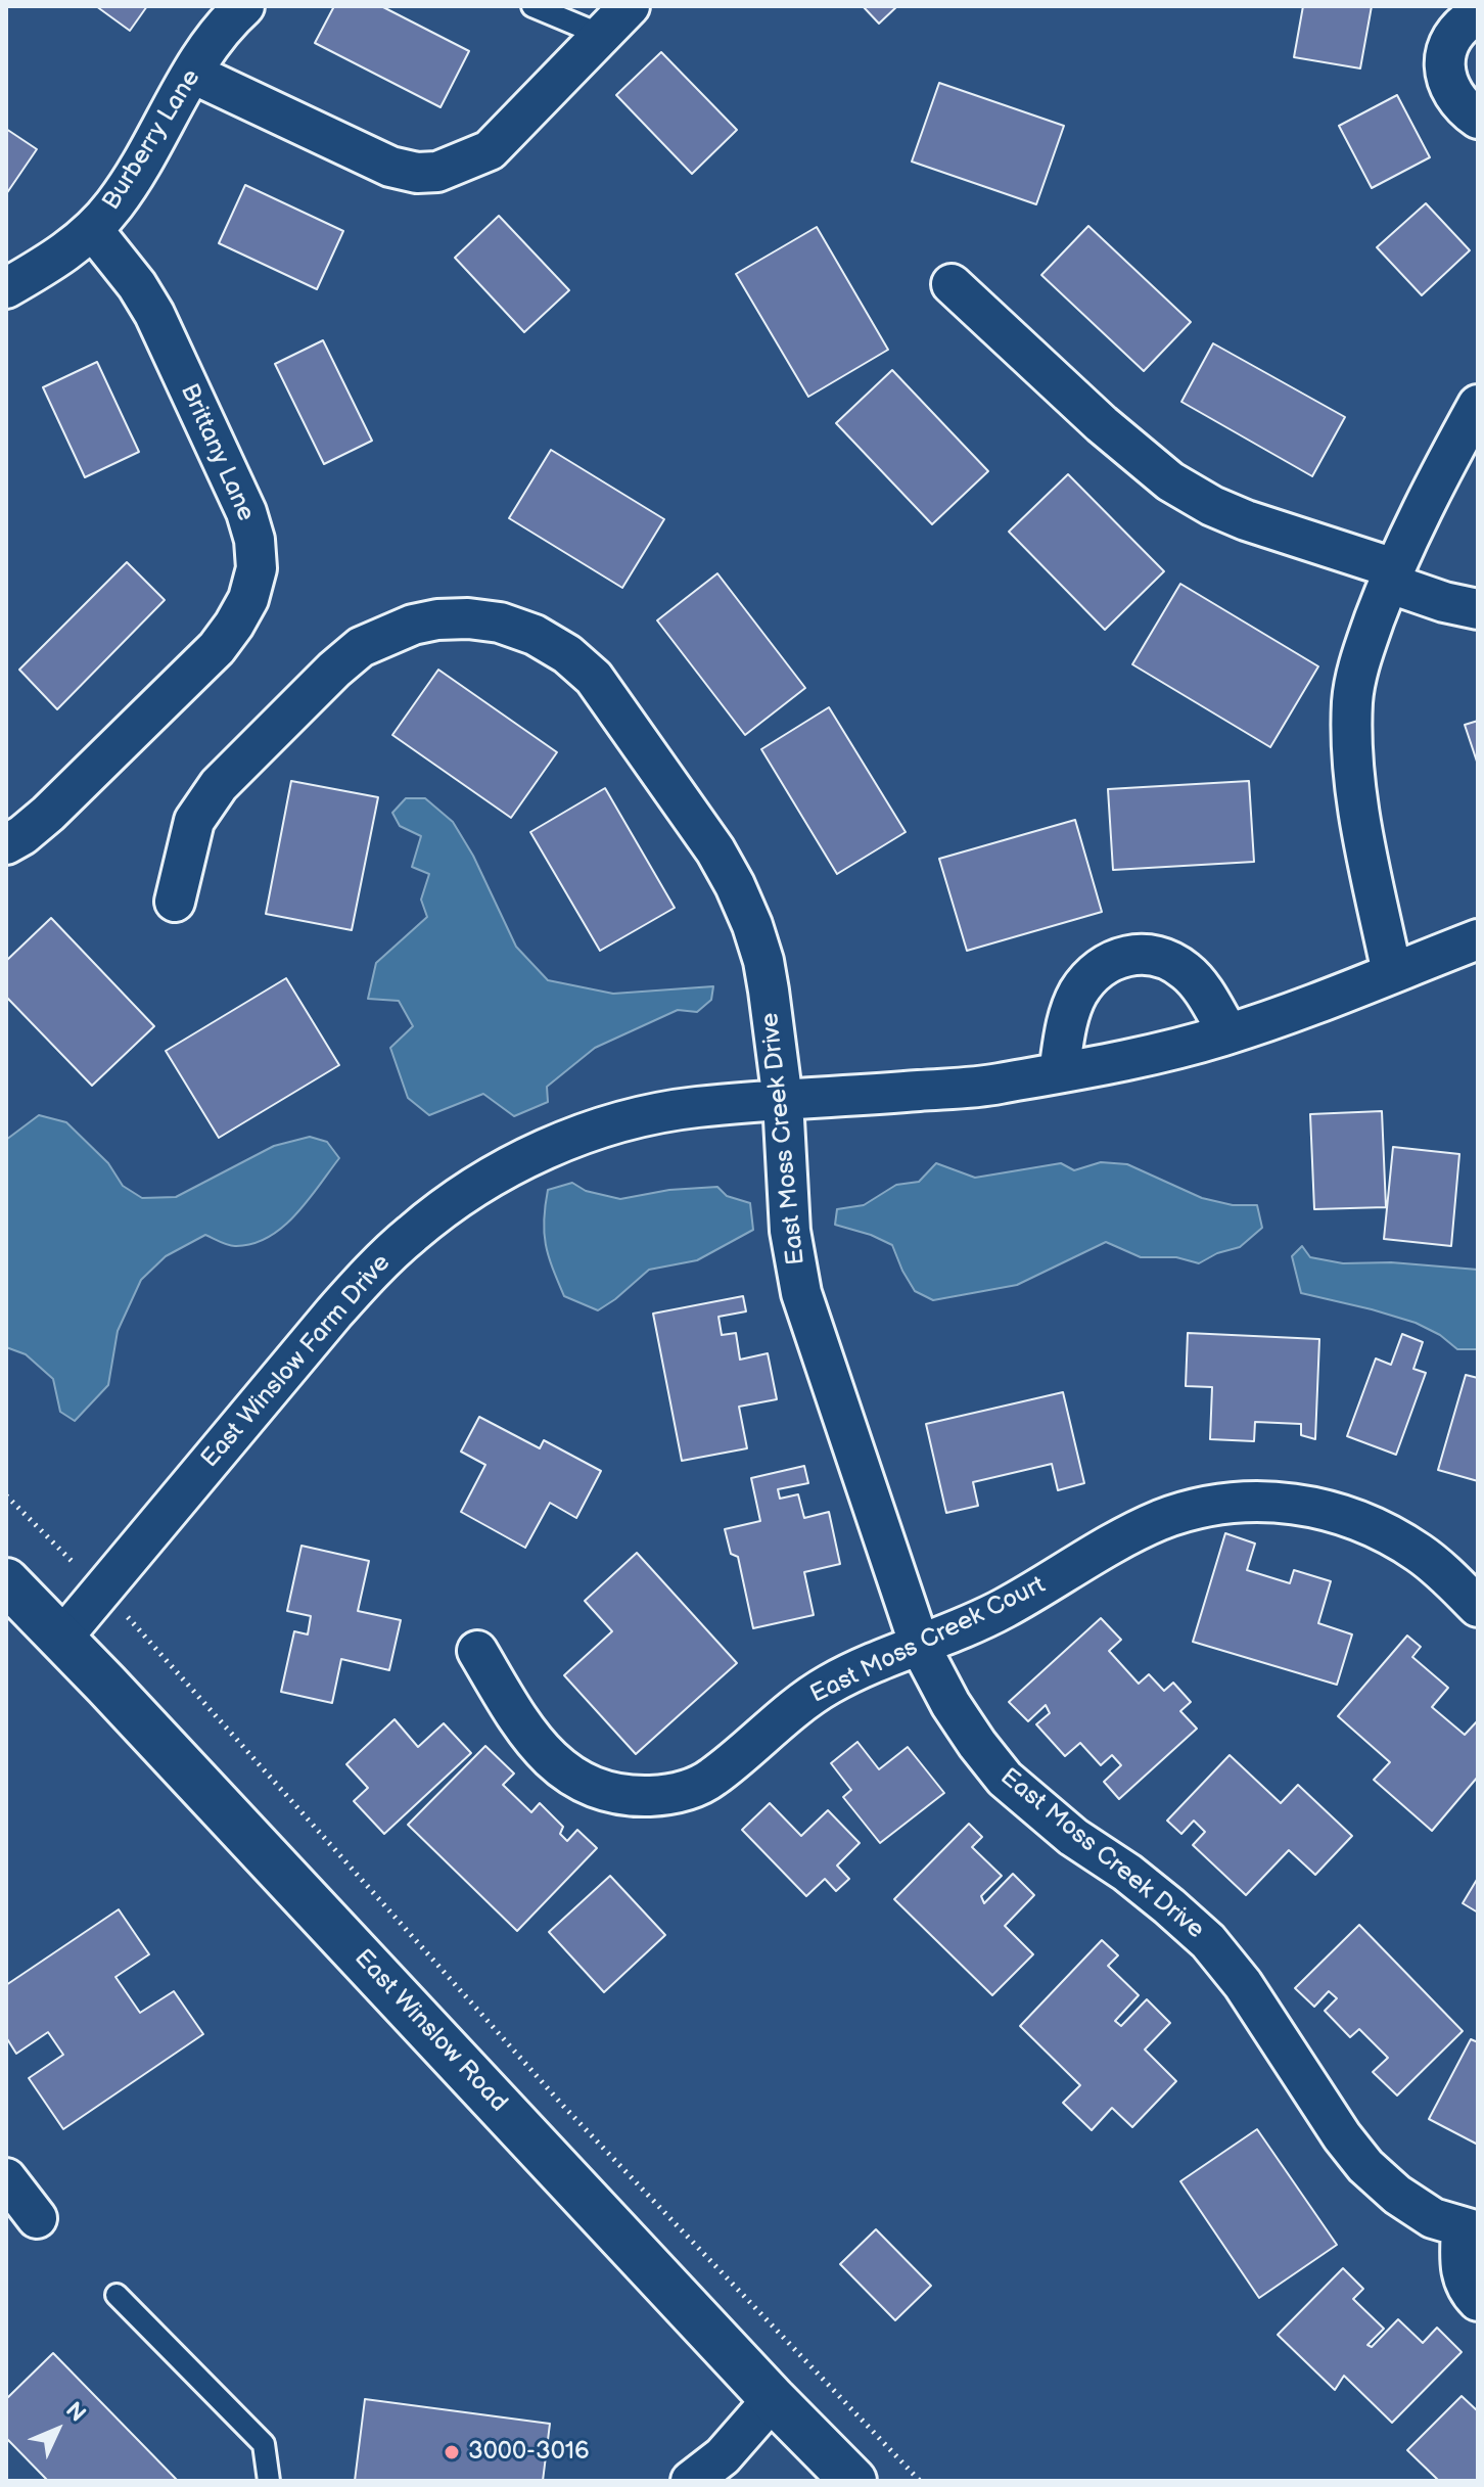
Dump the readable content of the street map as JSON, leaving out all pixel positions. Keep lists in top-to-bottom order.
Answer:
{
  "streets": {
    "main road": ["East Winslow Road"],
    "street": [
      "Burberry Lane",
      "Brittany Lane",
      "East Moss Creek Drive",
      "East Winslow Farm Drive",
      "East Moss Creek Court"
    ]
  },
  "crossings": [
    ["Burberry Lane", "Brittany Lane"],
    ["East Moss Creek Drive", "East Winslow Farm Drive"],
    ["East Moss Creek Drive", "East Moss Creek Court"],
    ["East Winslow Farm Drive", "East Winslow Road"]
  ],
  "places": ["3000-3016"],
  "north": "top right"
}
